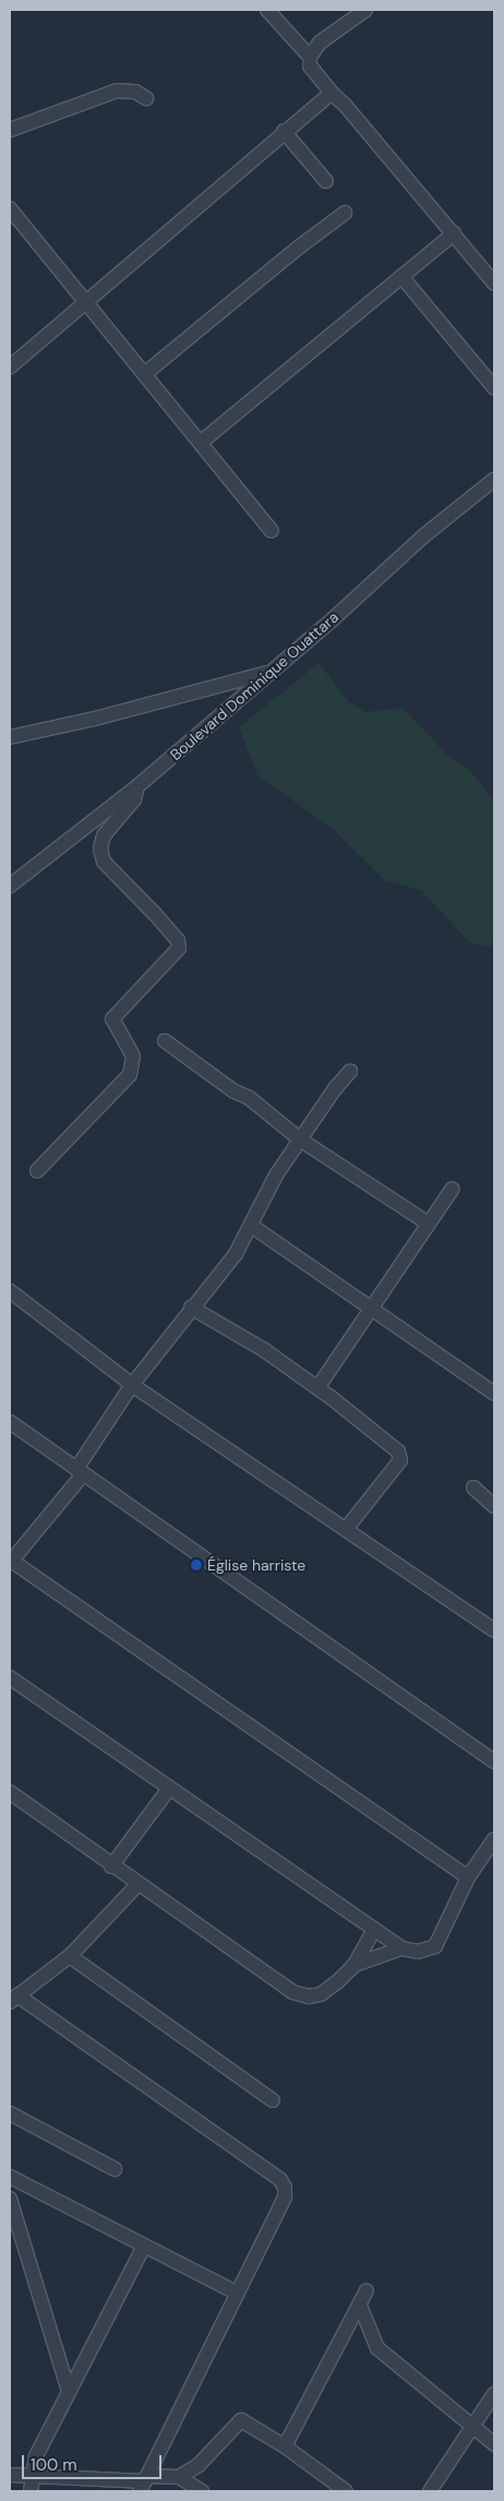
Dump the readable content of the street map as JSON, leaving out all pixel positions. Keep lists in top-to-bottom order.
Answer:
{
  "streets": {
    "street": ["Boulevard Dominique Ouattara"]
  },
  "places": ["Église harriste"],
  "scale_bar": "100 m"
}
